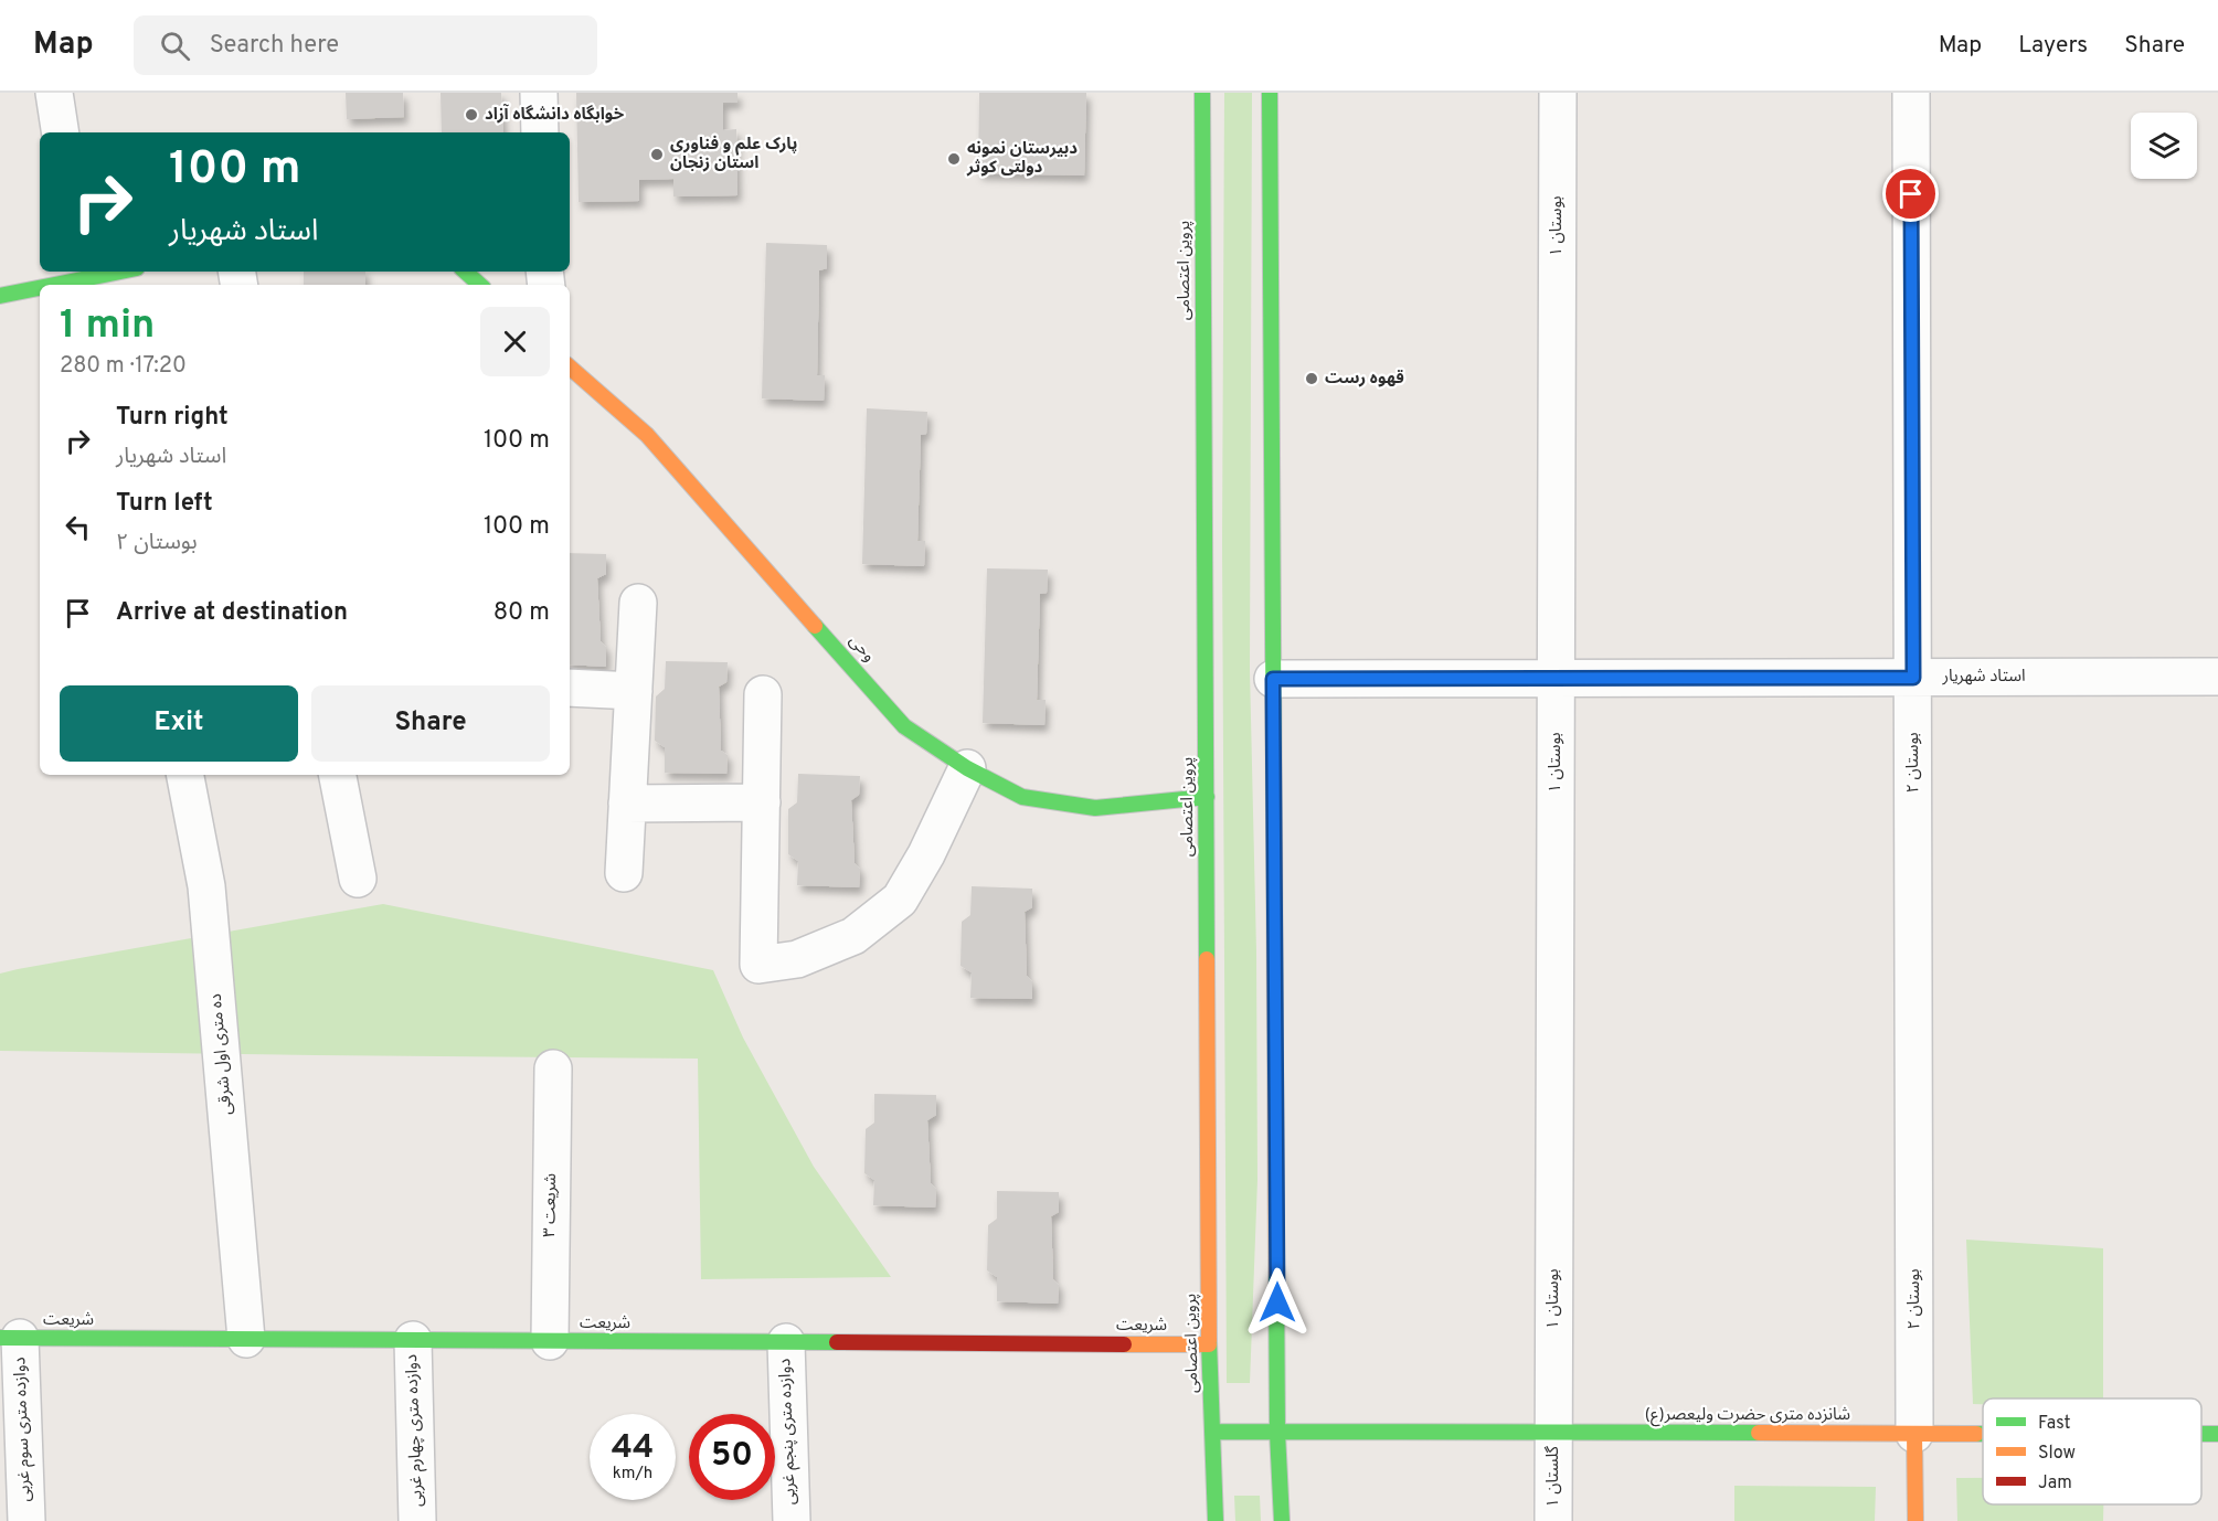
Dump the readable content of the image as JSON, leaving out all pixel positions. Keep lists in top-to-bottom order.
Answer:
{
  "streets": {
    "main road": [
      "پروین اعتصامی",
      "وحی",
      "شریعت",
      "شانزده متری حضرت ولیعصر(ع)"
    ],
    "street": [
      "بوستان ۱",
      "استاد شهریار",
      "بوستان ۲",
      "ده متری اول شرقی",
      "شریعت ۳",
      "دوازده متری سوم غربی",
      "دوازده متری چهارم غربی",
      "دوازده متری پنجم غربی",
      "گلستان ۱"
    ]
  },
  "crossings": [
    ["بوستان ۱", "استاد شهریار"],
    ["بوستان ۱", "شانزده متری حضرت ولیعصر(ع)"],
    ["بوستان ۱", "گلستان ۱"],
    ["پروین اعتصامی", "وحی"],
    ["پروین اعتصامی", "شریعت"],
    ["پروین اعتصامی", "شانزده متری حضرت ولیعصر(ع)"],
    ["استاد شهریار", "بوستان ۲"],
    ["بوستان ۲", "شانزده متری حضرت ولیعصر(ع)"],
    ["ده متری اول شرقی", "شریعت"],
    ["شریعت ۳", "شریعت"],
    ["شریعت", "دوازده متری سوم غربی"],
    ["شریعت", "دوازده متری چهارم غربی"],
    ["شریعت", "دوازده متری پنجم غربی"],
    ["شانزده متری حضرت ولیعصر(ع)", "گلستان ۱"]
  ],
  "places": [
    "خوابگاه دانشگاه آزاد",
    "پارک علم و فناوری استان زنجان",
    "دبیرستان نمونه دولتی کوثر",
    "قهوه رست"
  ],
  "legend": ["Fast", "Slow", "Jam"],
  "page": {
    "header": "Map",
    "search": "Search here",
    "nav": ["Map", "Layers", "Share"],
    "turn": ["100 m", "استاد شهریار"],
    "heading": ["1 min", "280 m · 17:20"],
    "list": [
      {
        "name": "Turn right",
        "note": "استاد شهریار",
        "value": "100 m"
      },
      {
        "name": "Turn left",
        "note": "بوستان ۲",
        "value": "100 m"
      },
      {
        "name": "Arrive at destination",
        "value": "80 m"
      }
    ],
    "buttons": ["Exit", "Share"],
    "speed": "44 km/h",
    "limit": "50"
  }
}
